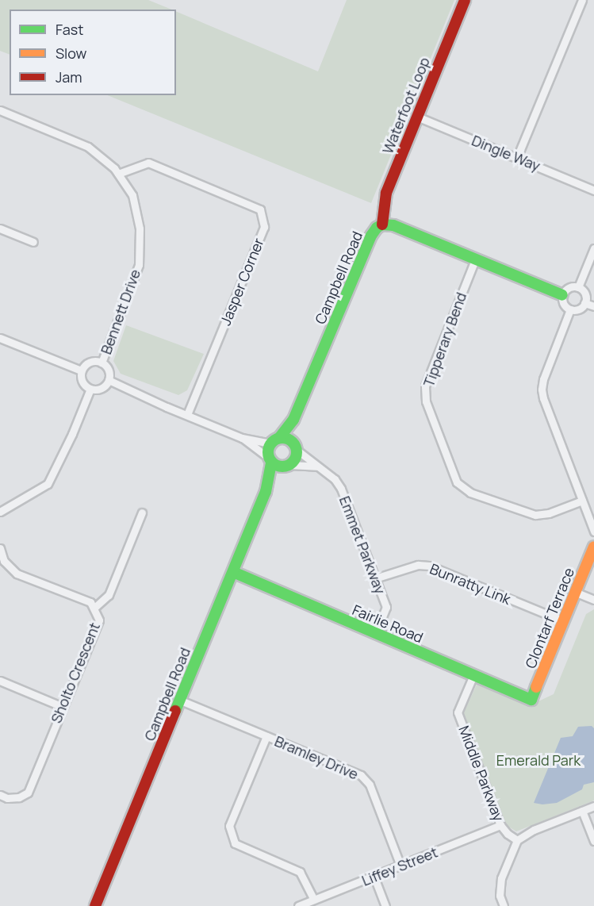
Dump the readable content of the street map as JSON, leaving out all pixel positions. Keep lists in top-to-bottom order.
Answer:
{
  "streets": {
    "street": [
      "Waterfoot Loop",
      "Dingle Way",
      "Campbell Road",
      "Jasper Corner",
      "Bennett Drive",
      "Tipperary Bend",
      "Emmet Parkway",
      "Bunratty Link",
      "Clontarf Terrace",
      "Fairlie Road",
      "Sholto Crescent",
      "Bramley Drive",
      "Middle Parkway",
      "Liffey Street"
    ]
  },
  "crossings": [
    ["Waterfoot Loop", "Dingle Way"],
    ["Waterfoot Loop", "Campbell Road"],
    ["Campbell Road", "Tipperary Bend"],
    ["Campbell Road", "Emmet Parkway"],
    ["Campbell Road", "Fairlie Road"],
    ["Campbell Road", "Bramley Drive"],
    ["Jasper Corner", "Bennett Drive"],
    ["Emmet Parkway", "Bunratty Link"],
    ["Emmet Parkway", "Fairlie Road"],
    ["Bunratty Link", "Clontarf Terrace"],
    ["Clontarf Terrace", "Fairlie Road"],
    ["Fairlie Road", "Middle Parkway"],
    ["Bramley Drive", "Liffey Street"],
    ["Middle Parkway", "Liffey Street"]
  ],
  "parks": ["Emerald Park"],
  "legend": ["Fast", "Slow", "Jam"]
}
